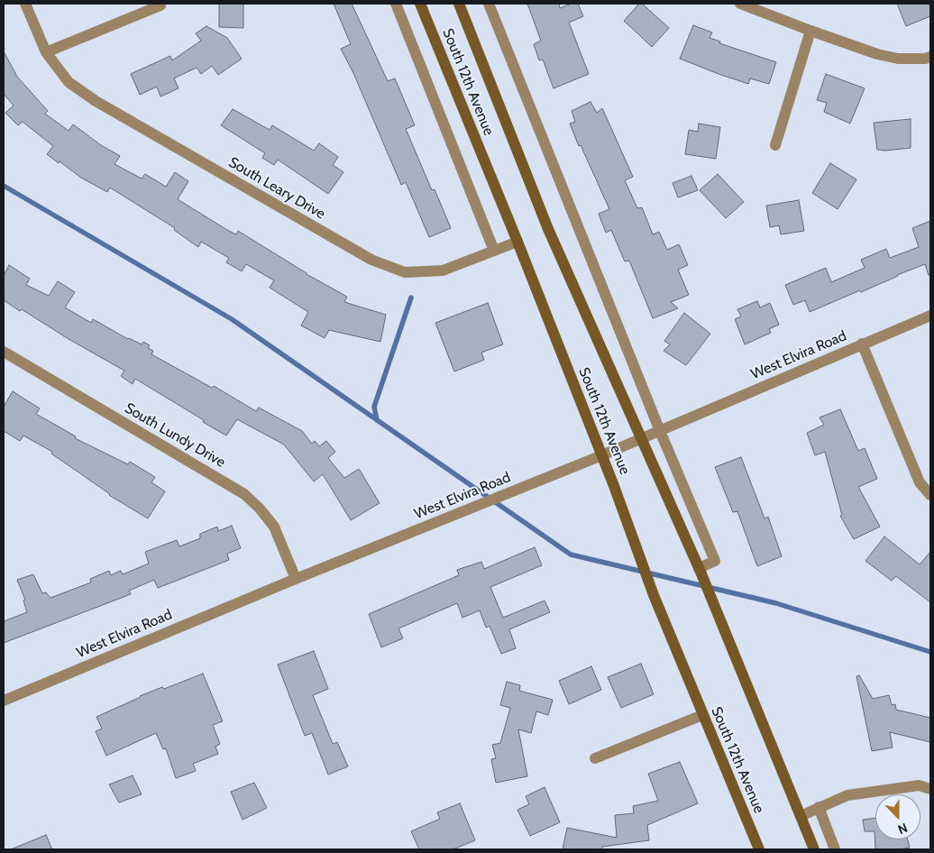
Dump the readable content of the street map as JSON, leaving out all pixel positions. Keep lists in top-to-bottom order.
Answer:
{
  "streets": {
    "street": [
      "South 12th Avenue",
      "South Leary Drive",
      "West Elvira Road",
      "South Lundy Drive"
    ]
  },
  "crossings": [
    ["South 12th Avenue", "South Leary Drive"],
    ["South 12th Avenue", "West Elvira Road"],
    ["West Elvira Road", "South Lundy Drive"]
  ],
  "north": "bottom"
}
